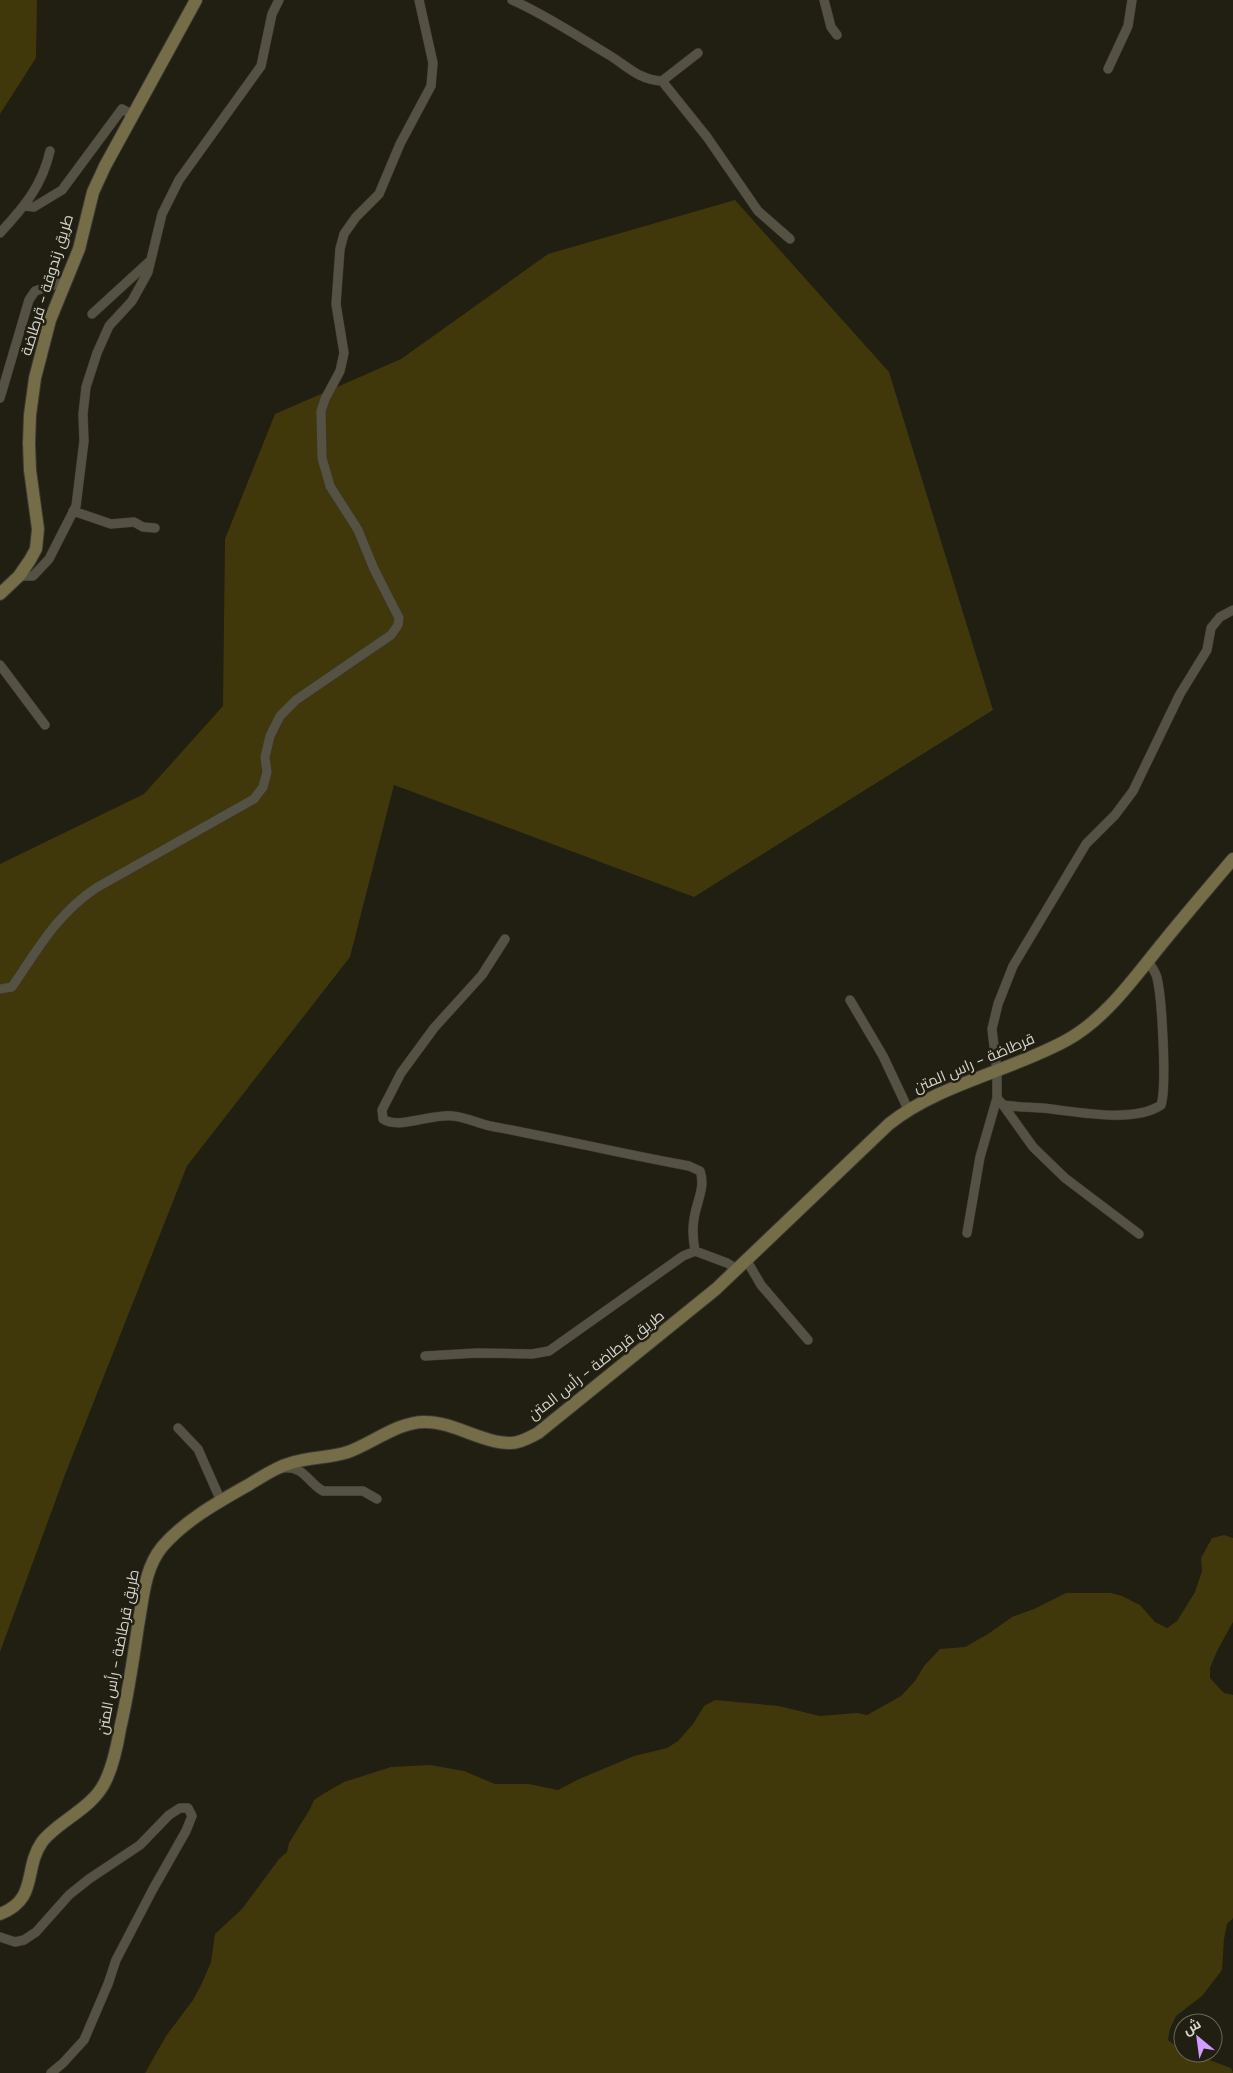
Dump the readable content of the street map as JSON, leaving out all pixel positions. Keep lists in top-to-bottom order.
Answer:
{
  "streets": {
    "main road": ["طريق زندوقة - قرطاضة", "قرطاضة - راس المتن", "طريق قرطاضة - رأس المتن"]
  },
  "crossings": [
    ["قرطاضة - راس المتن", "طريق قرطاضة - رأس المتن"]
  ],
  "north": "top left"
}
